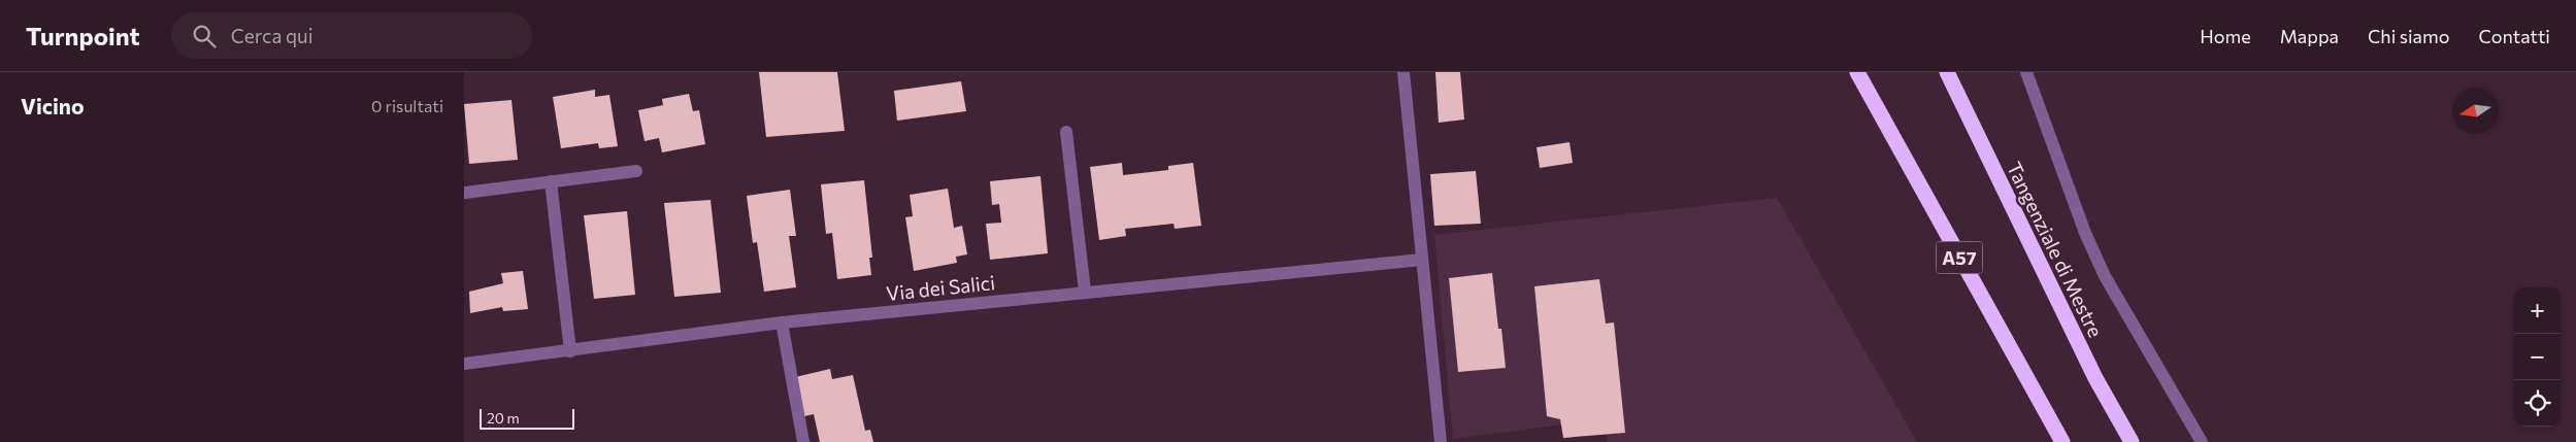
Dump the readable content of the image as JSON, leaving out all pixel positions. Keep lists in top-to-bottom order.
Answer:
{
  "streets": {
    "highway": ["Tangenziale di Mestre", "A57"],
    "street": ["Via dei Salici"]
  },
  "scale_bar": "20 m",
  "north": "left",
  "page": {
    "header": "Turnpoint",
    "search": "Cerca qui",
    "nav": [
      "Home",
      "Mappa",
      "Chi siamo",
      "Contatti"
    ],
    "heading": ["Vicino", "0 risultati"],
    "map_buttons": ["+", "−"],
    "scale": "20 m"
  }
}
